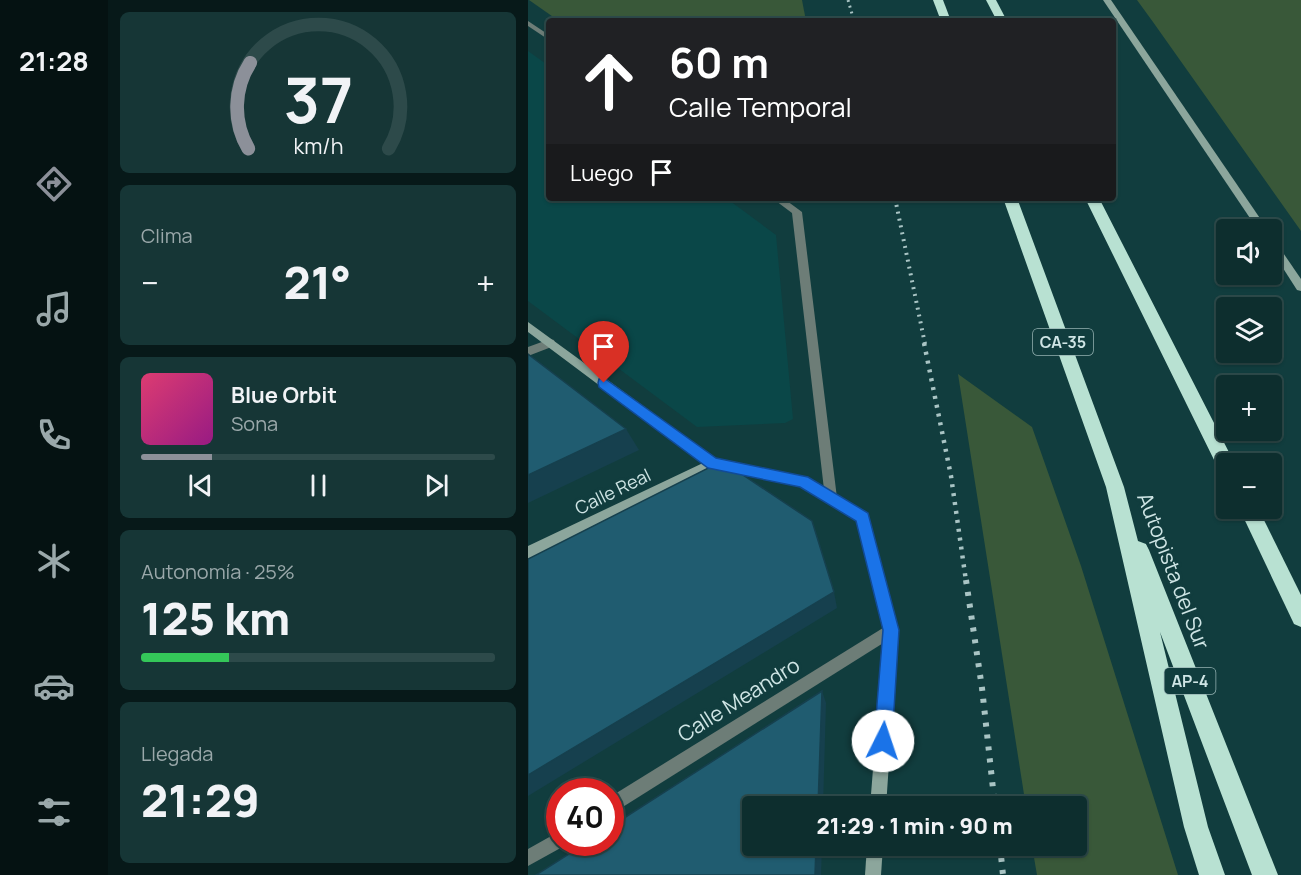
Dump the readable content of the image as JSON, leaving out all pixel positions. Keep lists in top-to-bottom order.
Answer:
{
  "streets": {
    "highway": ["CA-35", "Autopista del Sur", "AP-4"],
    "street": ["Calle Real", "Calle Meandro"]
  },
  "crossings": [
    ["CA-35", "Autopista del Sur"]
  ],
  "page": {
    "tabs": "21:28",
    "turn": ["60 m", "Calle Temporal"],
    "then": "Luego",
    "tile": [
      "Clima",
      ["Autonomía · 25%", "125 km"],
      ["Llegada", "21:29"]
    ],
    "map_buttons": ["+", "−"],
    "heat": ["−", "21°", "+"],
    "song": ["Blue Orbit", "Sona"],
    "limit": "40",
    "trip": "21:29 · 1 min · 90 m",
    "gauge": ["37", "km/h"]
  }
}
